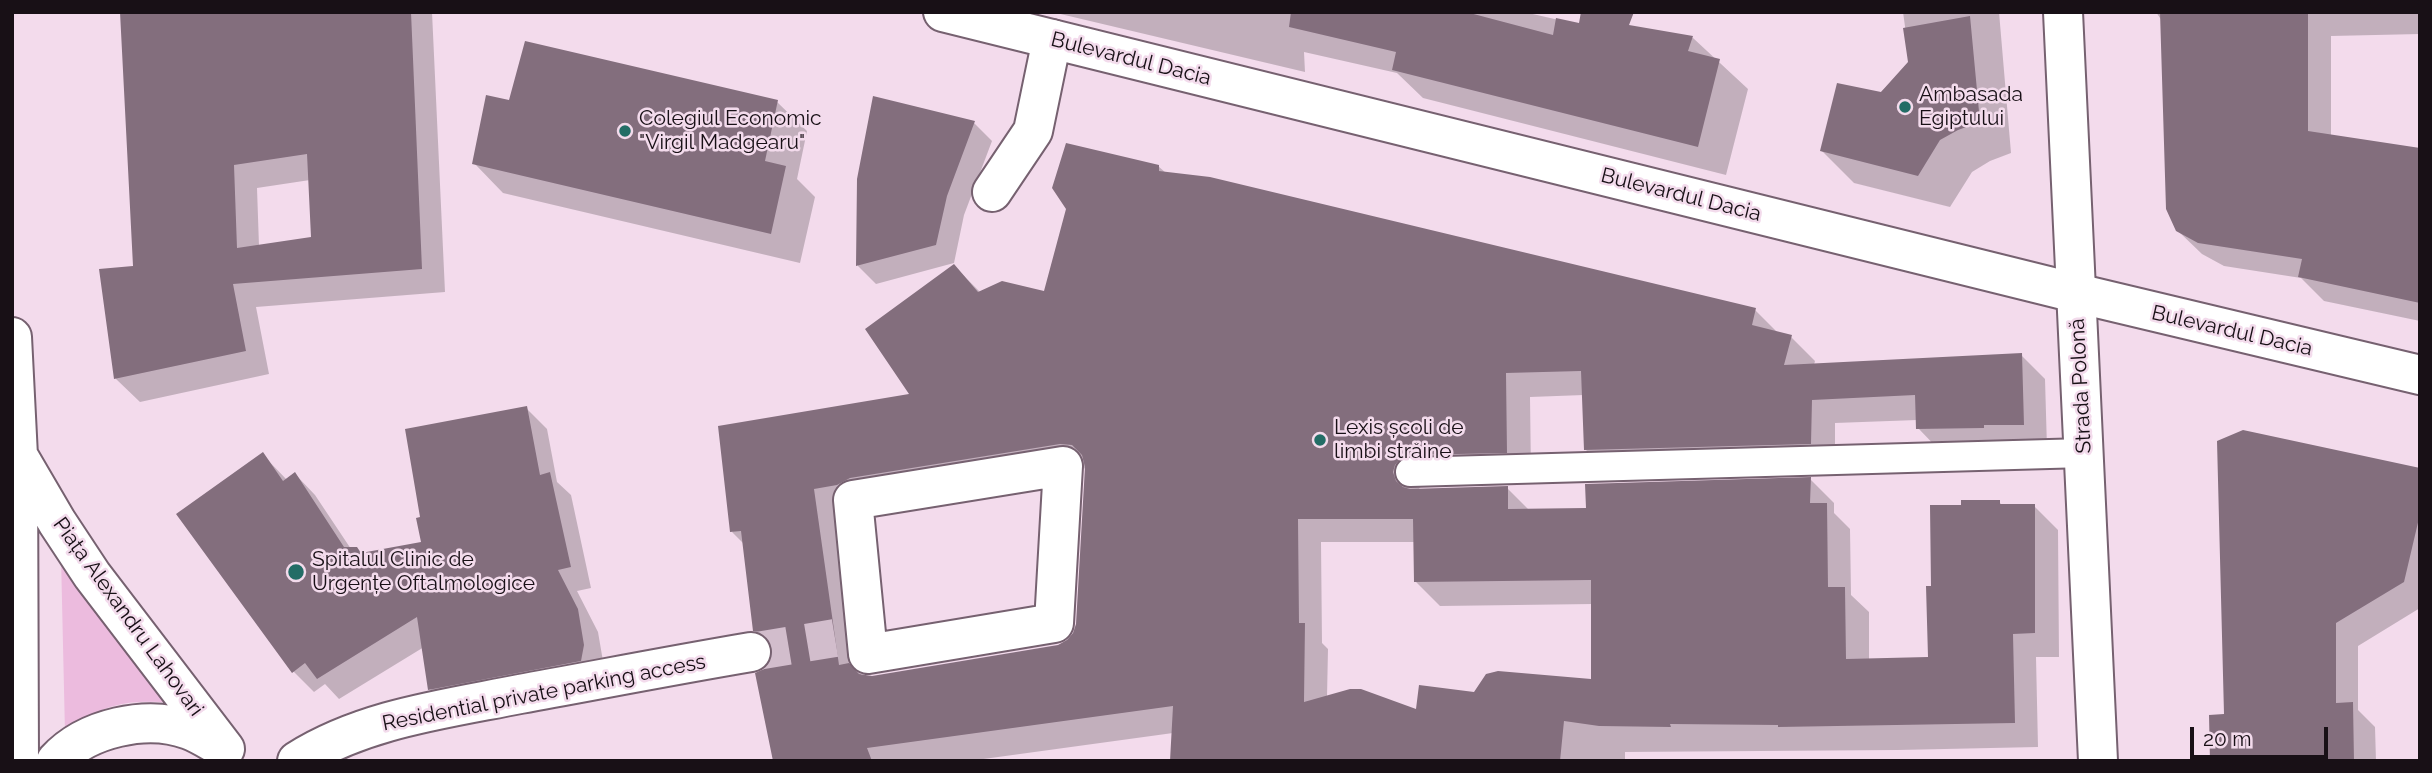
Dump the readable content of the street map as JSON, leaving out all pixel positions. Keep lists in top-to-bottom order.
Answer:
{
  "streets": {
    "street": [
      "Bulevardul Dacia",
      "Strada Polonă",
      "Piața Alexandru Lahovari",
      "Residential private parking access"
    ]
  },
  "crossings": [
    ["Bulevardul Dacia", "Strada Polonă"]
  ],
  "places": [
    "Ambasada Egiptului",
    "Colegiul Economic \"Virgil Madgearu\"",
    "Lexis școli de limbi străine",
    "Spitalul Clinic de Urgențe Oftalmologice"
  ],
  "scale_bar": "20 m"
}
